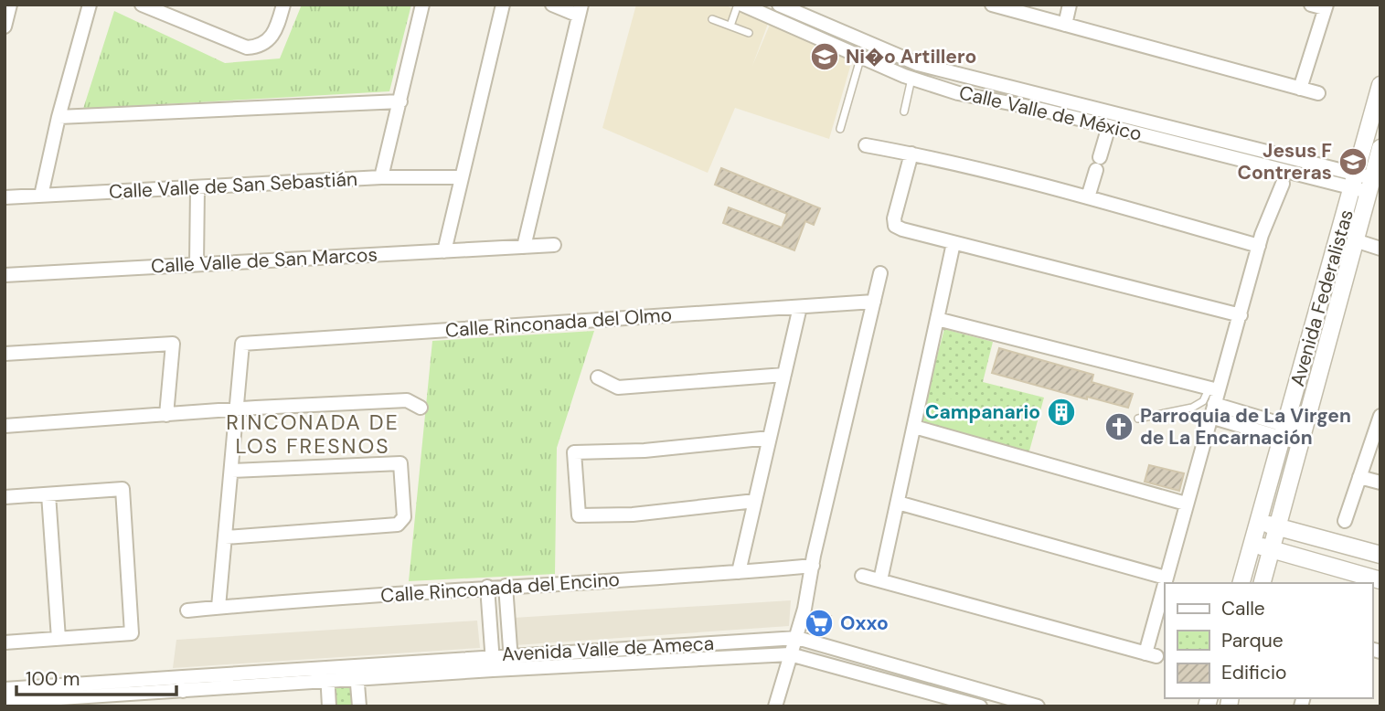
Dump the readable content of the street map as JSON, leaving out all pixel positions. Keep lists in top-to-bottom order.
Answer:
{
  "streets": {
    "street": [
      "Calle Valle de México",
      "Calle Valle de San Sebastián",
      "Calle Valle de San Marcos",
      "Avenida Federalistas",
      "Calle Rinconada del Olmo",
      "Calle Rinconada del Encino",
      "Avenida Valle de Ameca"
    ]
  },
  "crossings": [
    ["Calle Valle de México", "Avenida Federalistas"]
  ],
  "districts": ["RINCONADA DE LOS FRESNOS"],
  "places": {
    "school or university": ["Ni�o Artillero", "Jesus F Contreras"],
    "building": ["Campanario"],
    "church": ["Parroquia de La Virgen de La Encarnación"],
    "supermarket": ["Oxxo"]
  },
  "legend": ["Calle", "Parque", "Edificio"],
  "scale_bar": "100 m"
}
